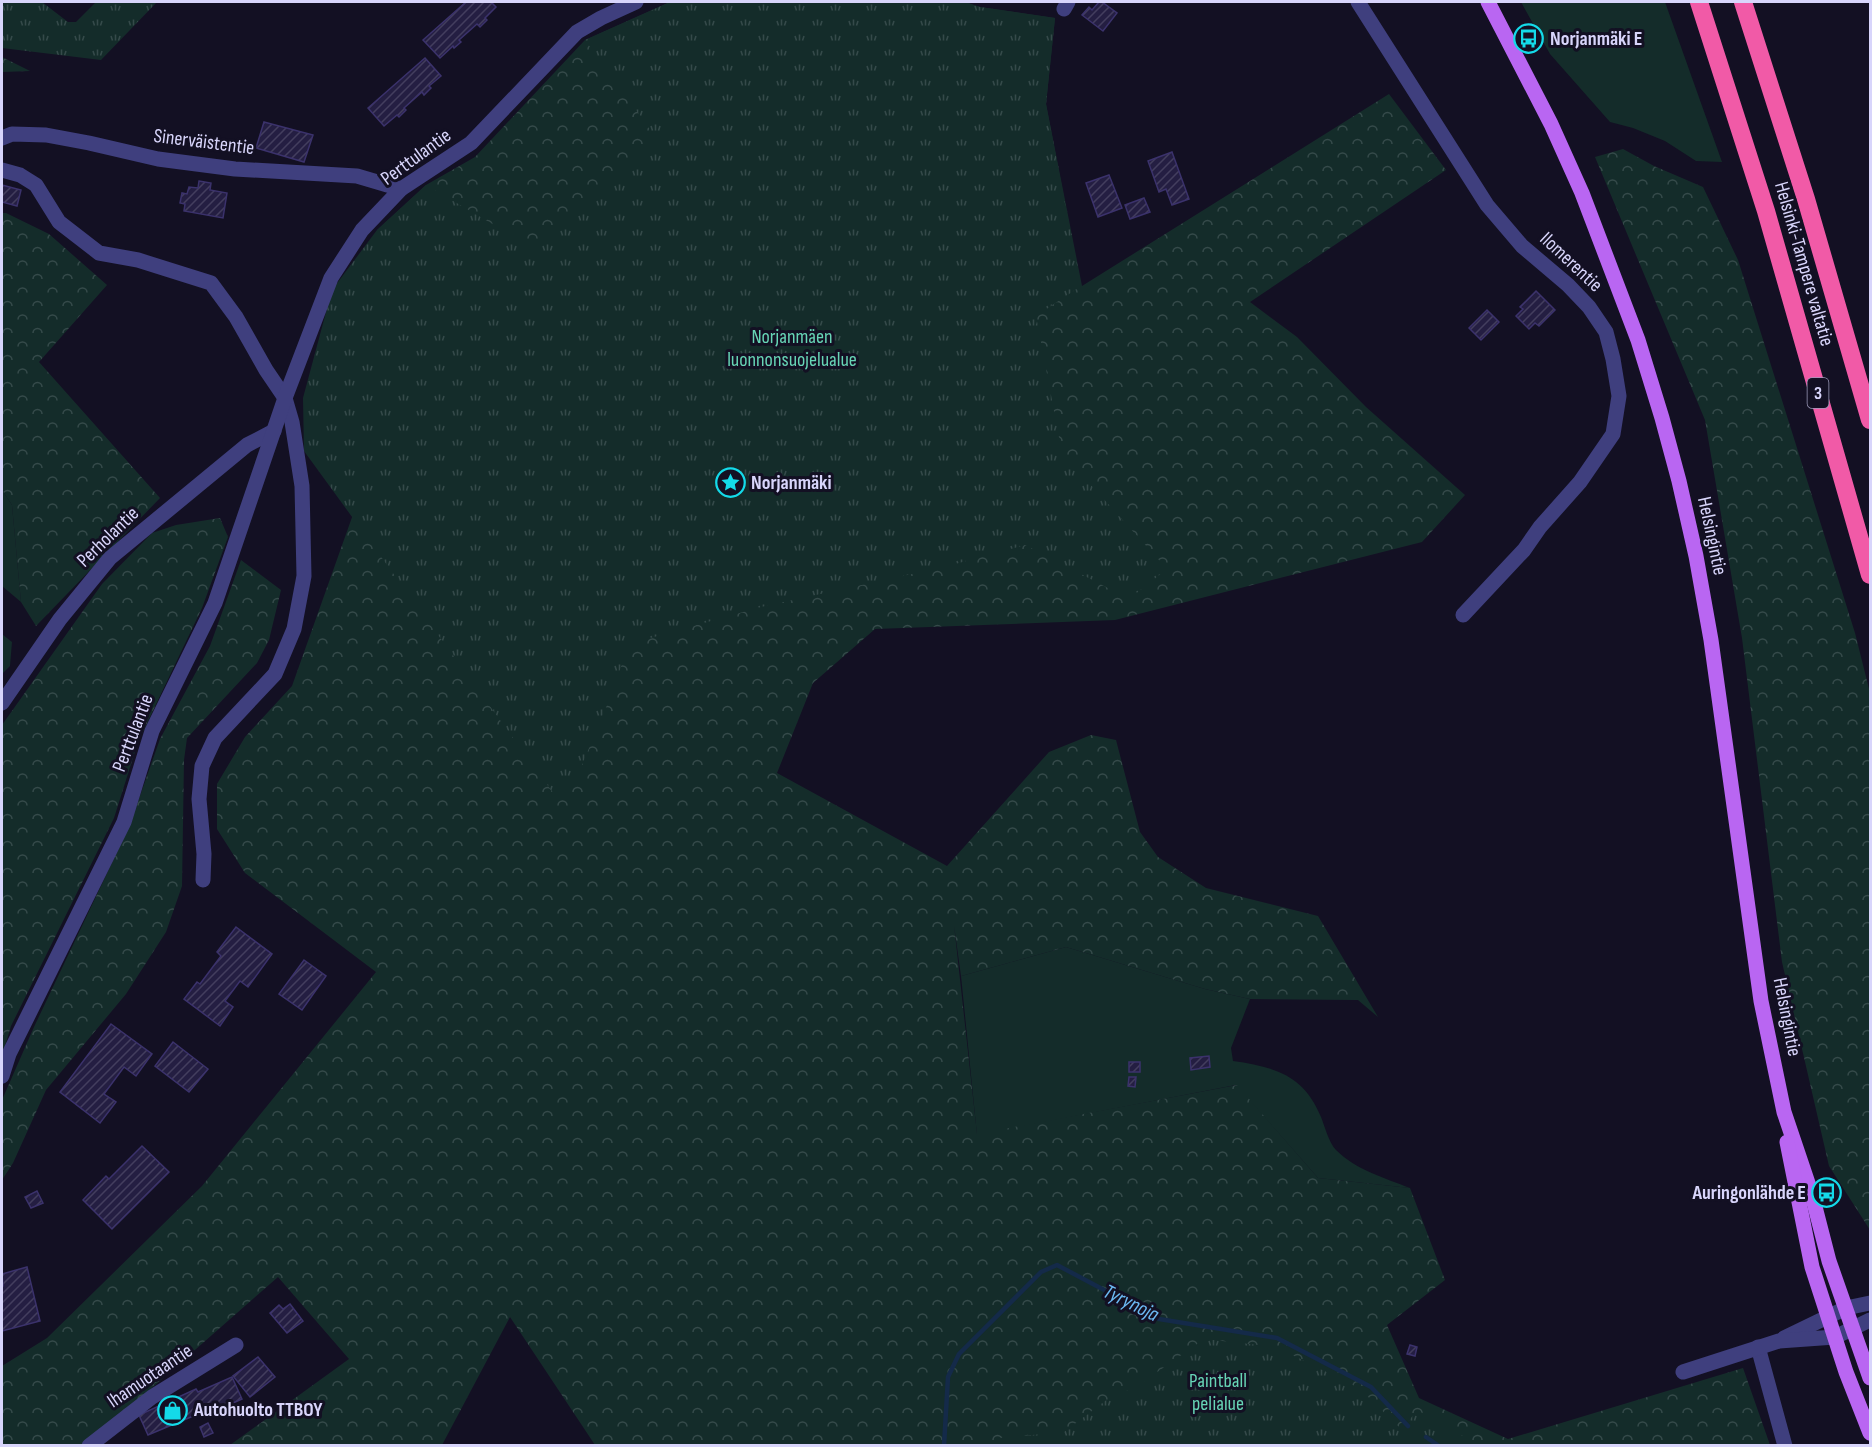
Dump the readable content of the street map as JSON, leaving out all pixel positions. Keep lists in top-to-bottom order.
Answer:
{
  "streets": {
    "highway": ["Helsinki-Tampere valtatie", "3"],
    "main road": ["Helsingintie"],
    "street": [
      "Sinerväistentie",
      "Perttulantie",
      "Ilomerentie",
      "Perholantie",
      "Ihamuotaantie"
    ]
  },
  "crossings": [
    ["Sinerväistentie", "Perttulantie"],
    ["Perttulantie", "Perholantie"]
  ],
  "water": ["Tyrynoja"],
  "parks": ["Norjanmäen luonnonsuojelualue", "Paintball pelialue"],
  "places": {
    "bus stop": ["Norjanmäki E", "Auringonlähde E"],
    "place": ["Norjanmäki"],
    "shop": ["Autohuolto TTBOY"]
  }
}
